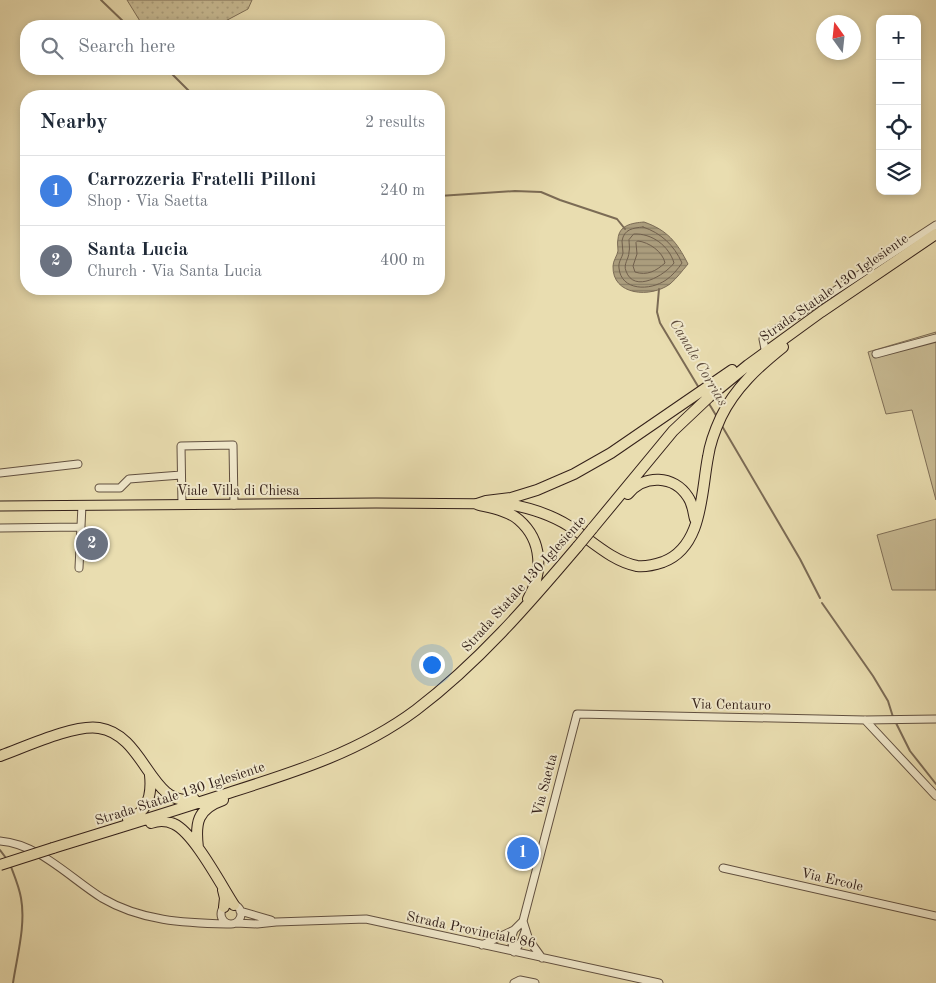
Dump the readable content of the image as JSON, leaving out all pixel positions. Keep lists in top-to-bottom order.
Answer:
{
  "streets": {
    "highway": ["Strada Statale 130 Iglesiente"],
    "main road": ["Viale Villa di Chiesa"],
    "street": [
      "Via Centauro",
      "Via Saetta",
      "Via Ercole",
      "Strada Provinciale 86"
    ]
  },
  "crossings": [
    ["Via Centauro", "Via Saetta"],
    ["Via Saetta", "Strada Provinciale 86"]
  ],
  "water": ["Canale Corrias"],
  "north": "top",
  "page": {
    "map_buttons": ["+", "−"],
    "search": "Search here",
    "heading": ["Nearby", "2 results"],
    "list": [
      {
        "mark": "1",
        "name": "Carrozzeria Fratelli Pilloni",
        "note": "Shop · Via Saetta",
        "value": "240 m"
      },
      {
        "mark": "2",
        "name": "Santa Lucia",
        "note": "Church · Via Santa Lucia",
        "value": "400 m"
      }
    ],
    "pins": ["2", "1"]
  }
}
